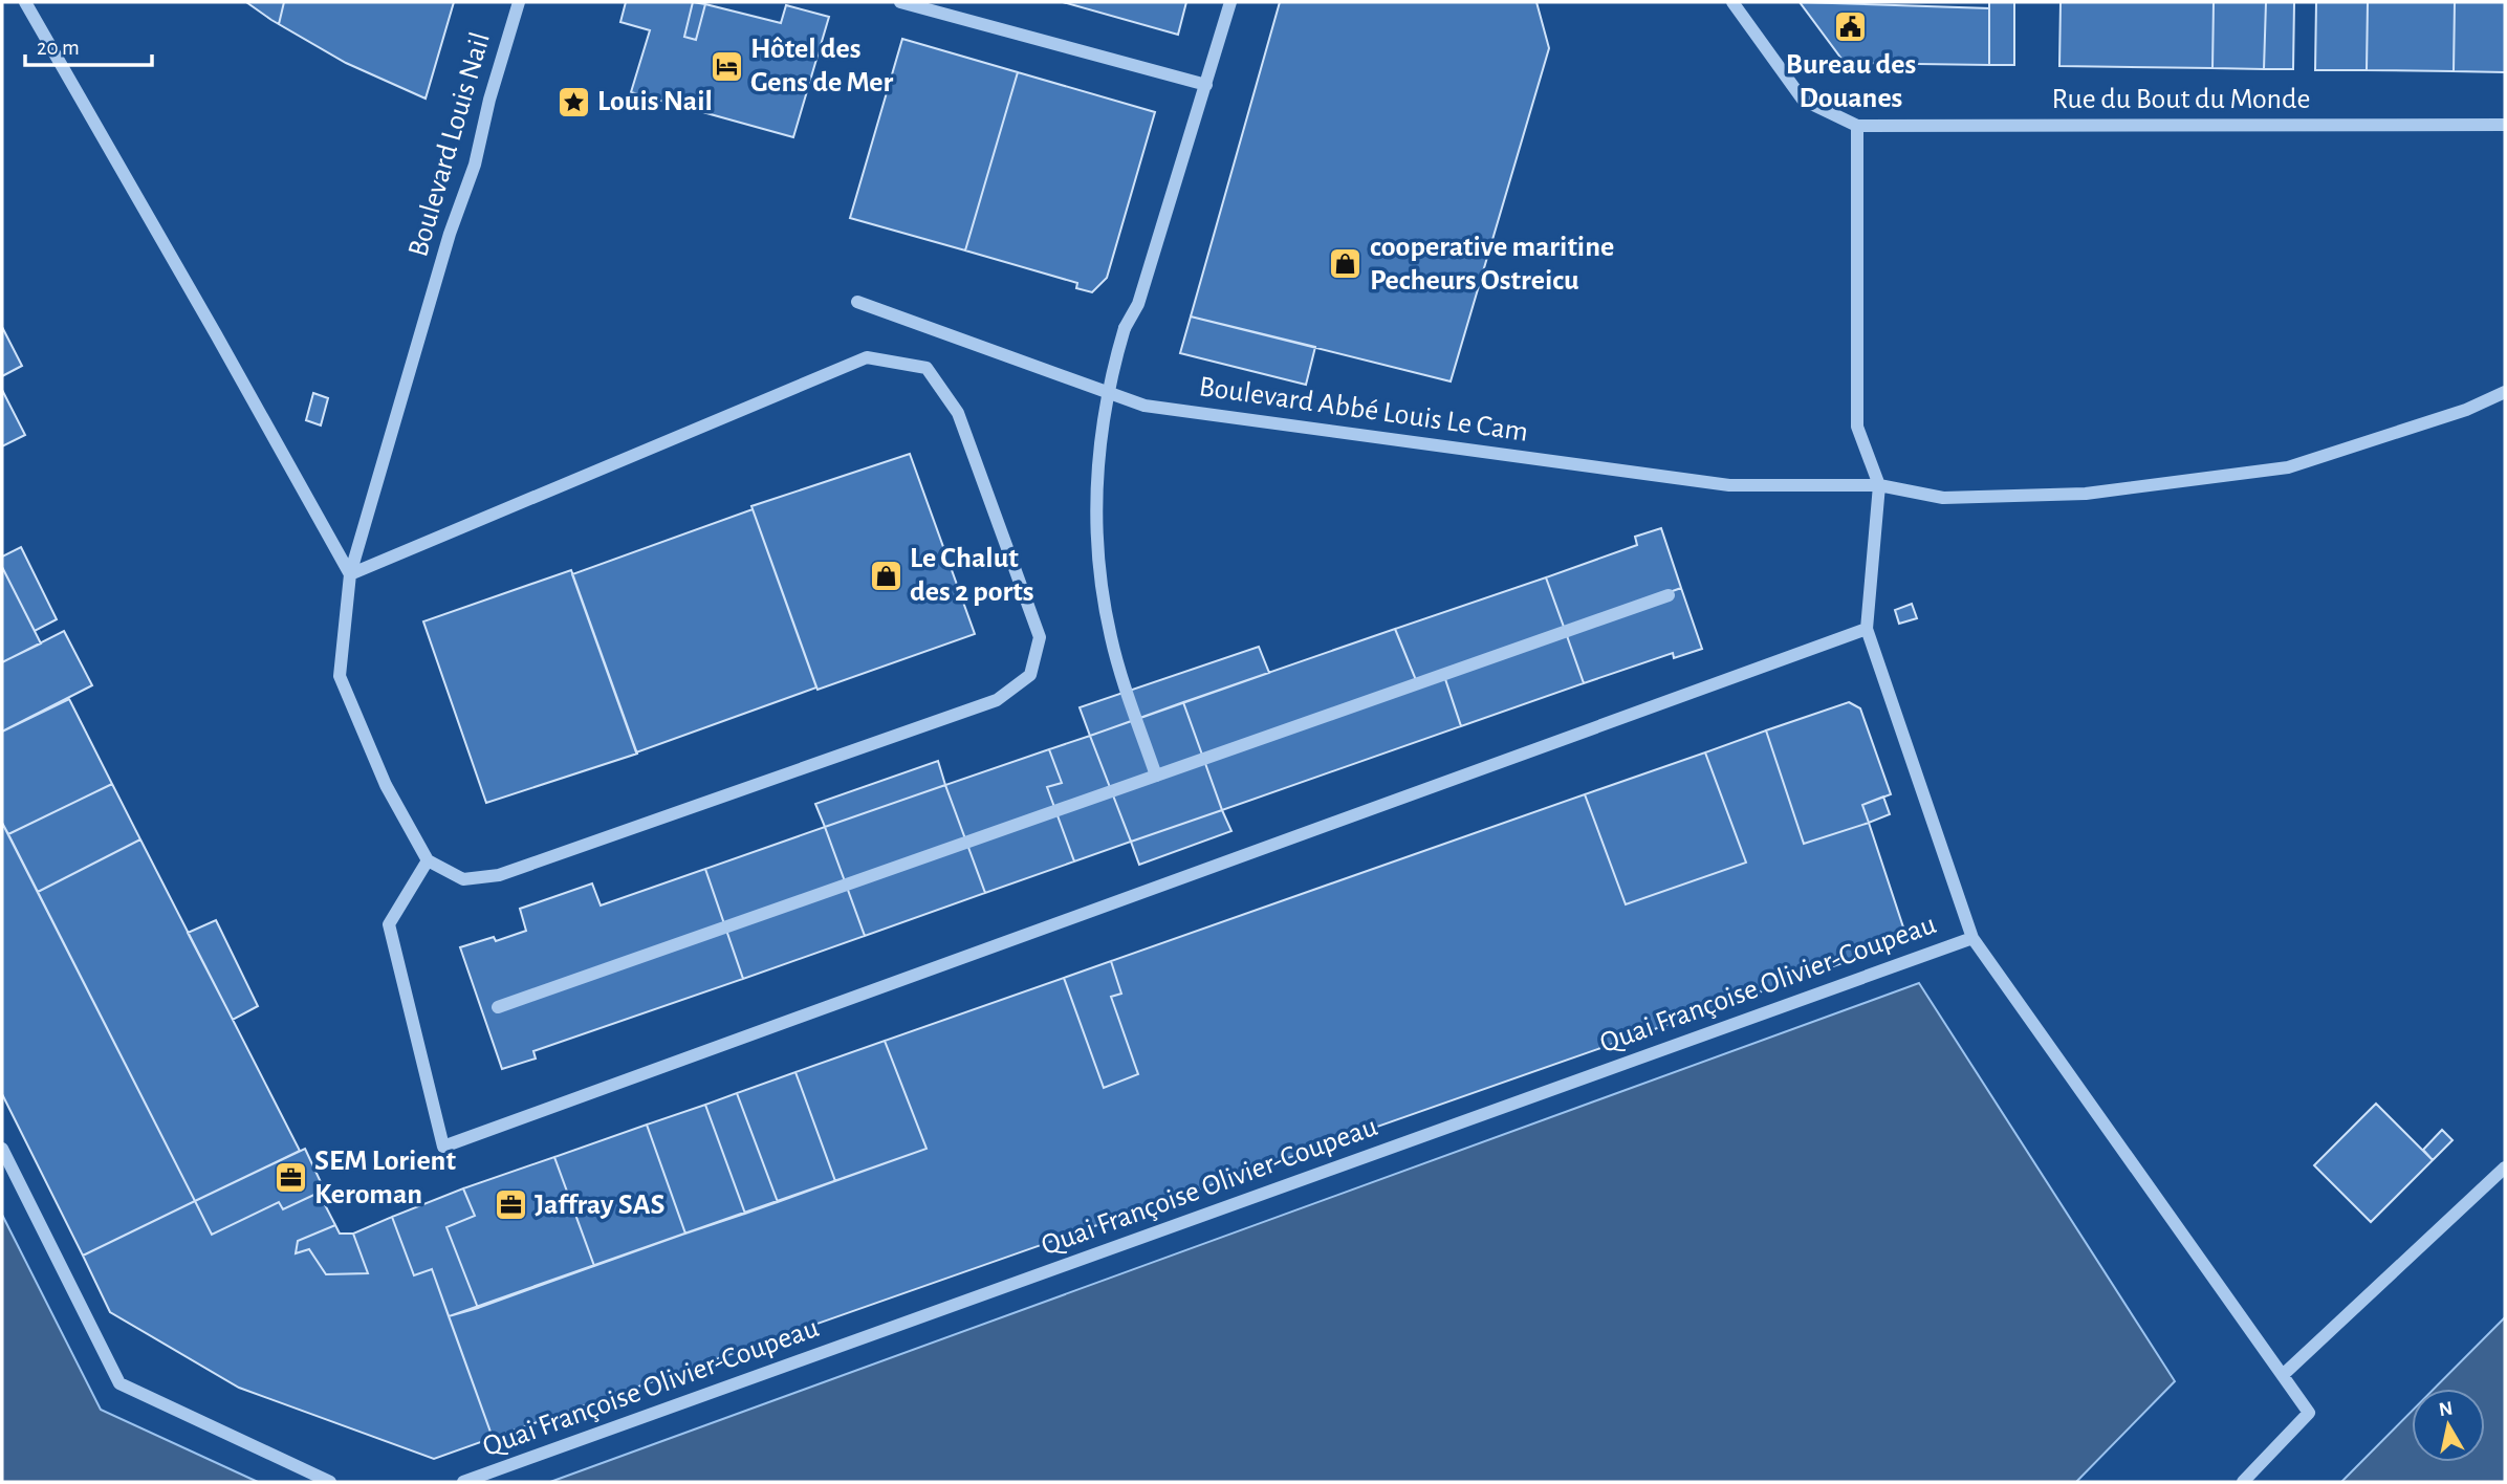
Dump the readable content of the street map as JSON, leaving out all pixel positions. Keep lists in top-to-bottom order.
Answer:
{
  "streets": {
    "street": [
      "Rue du Bout du Monde",
      "Boulevard Louis Nail",
      "Boulevard Abbé Louis Le Cam",
      "Quai Françoise Olivier-Coupeau"
    ]
  },
  "places": {
    "public building": ["Bureau des Douanes"],
    "hotel": ["Hôtel des Gens de Mer"],
    "place": ["Louis Nail"],
    "shop": ["cooperative maritine Pecheurs Ostreicu", "Le Chalut des 2 ports"],
    "office": ["SEM Lorient Keroman", "Jaffray SAS"]
  },
  "scale_bar": "20 m",
  "north": "top"
}
